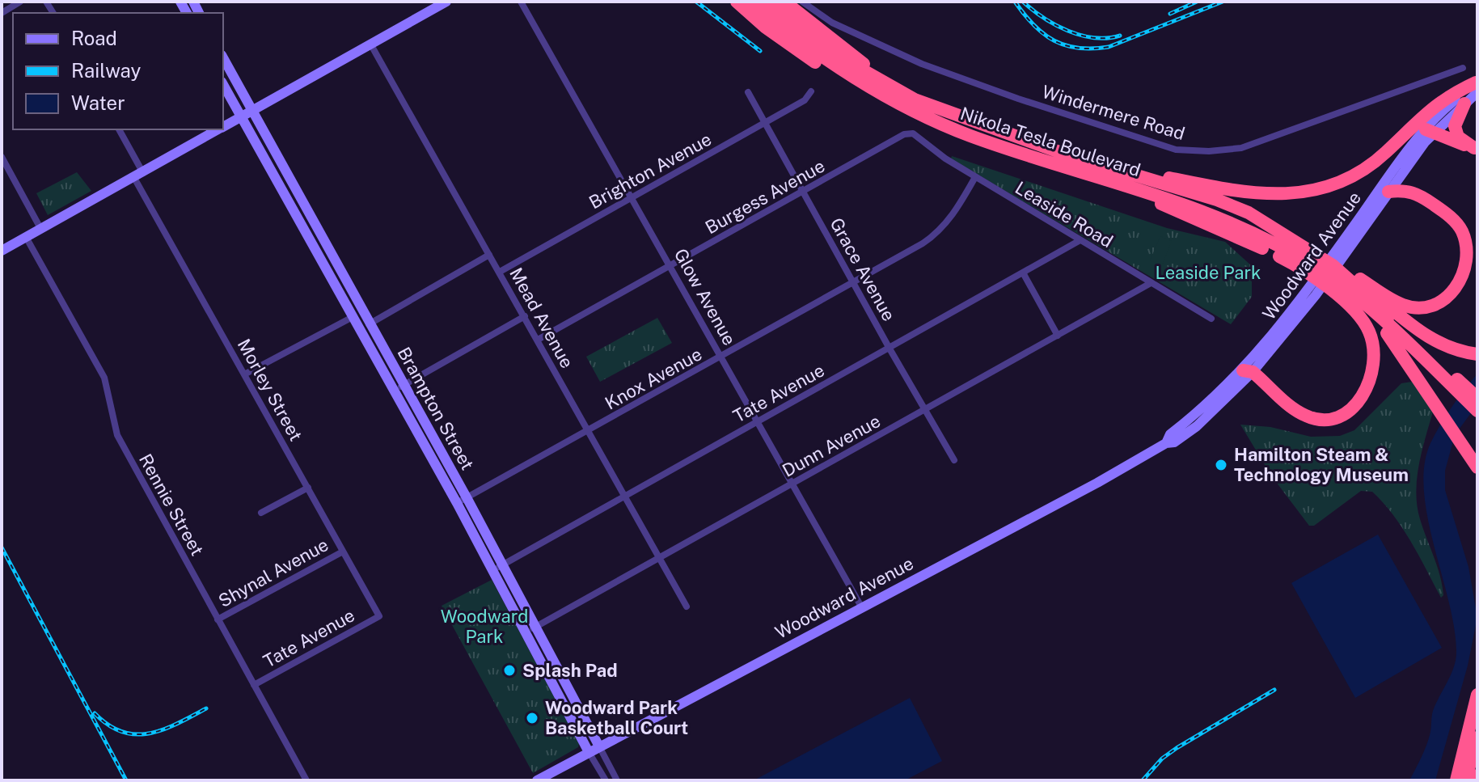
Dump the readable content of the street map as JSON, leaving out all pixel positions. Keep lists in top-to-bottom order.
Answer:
{
  "streets": {
    "highway": ["Nikola Tesla Boulevard"],
    "main road": ["Woodward Avenue", "Brampton Street"],
    "street": [
      "Windermere Road",
      "Brighton Avenue",
      "Burgess Avenue",
      "Leaside Road",
      "Grace Avenue",
      "Glow Avenue",
      "Mead Avenue",
      "Knox Avenue",
      "Morley Street",
      "Tate Avenue",
      "Dunn Avenue",
      "Rennie Street",
      "Shynal Avenue"
    ]
  },
  "crossings": [
    ["Brighton Avenue", "Grace Avenue"],
    ["Brighton Avenue", "Glow Avenue"],
    ["Brighton Avenue", "Mead Avenue"],
    ["Burgess Avenue", "Leaside Road"],
    ["Burgess Avenue", "Grace Avenue"],
    ["Burgess Avenue", "Glow Avenue"],
    ["Burgess Avenue", "Mead Avenue"],
    ["Leaside Road", "Knox Avenue"],
    ["Leaside Road", "Tate Avenue"],
    ["Leaside Road", "Dunn Avenue"],
    ["Woodward Avenue", "Glow Avenue"],
    ["Woodward Avenue", "Brampton Street"],
    ["Grace Avenue", "Knox Avenue"],
    ["Grace Avenue", "Tate Avenue"],
    ["Grace Avenue", "Dunn Avenue"],
    ["Glow Avenue", "Knox Avenue"],
    ["Glow Avenue", "Tate Avenue"],
    ["Glow Avenue", "Dunn Avenue"],
    ["Mead Avenue", "Knox Avenue"],
    ["Mead Avenue", "Tate Avenue"],
    ["Mead Avenue", "Dunn Avenue"],
    ["Knox Avenue", "Brampton Street"],
    ["Morley Street", "Tate Avenue"],
    ["Morley Street", "Shynal Avenue"],
    ["Tate Avenue", "Brampton Street"],
    ["Tate Avenue", "Rennie Street"],
    ["Brampton Street", "Dunn Avenue"],
    ["Rennie Street", "Shynal Avenue"]
  ],
  "parks": ["Leaside Park", "Woodward Park"],
  "places": ["Hamilton Steam & Technology Museum", "Splash Pad", "Woodward Park Basketball Court"],
  "legend": ["Road", "Railway", "Water"]
}
